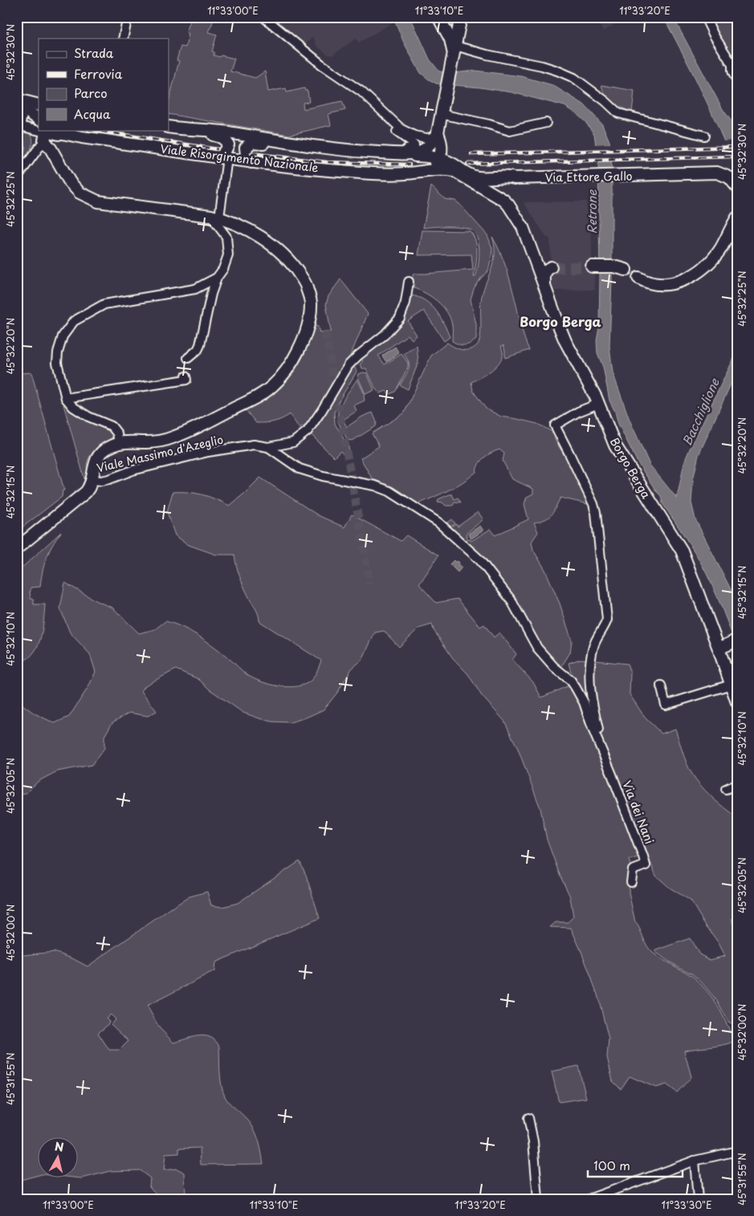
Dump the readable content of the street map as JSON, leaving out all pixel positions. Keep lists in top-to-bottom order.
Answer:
{
  "streets": {
    "main road": ["Viale Risorgimento Nazionale", "Via Ettore Gallo", "Borgo Berga"],
    "street": ["Viale Massimo d'Azeglio", "Via dei Nani"]
  },
  "crossings": [
    ["Viale Risorgimento Nazionale", "Borgo Berga"]
  ],
  "districts": ["Borgo Berga"],
  "water": ["Retrone", "Bacchiglione"],
  "legend": [
    "Strada",
    "Ferrovia",
    "Parco",
    "Acqua"
  ],
  "scale_bar": "100 m",
  "north": "top",
  "coordinates": [
    "11°33'00\"E",
    "11°33'10\"E",
    "11°33'20\"E",
    "45°32'30\"N",
    "45°32'25\"N",
    "45°32'20\"N",
    "45°32'15\"N",
    "45°32'10\"N",
    "45°32'05\"N",
    "45°32'00\"N",
    "45°31'55\"N",
    "11°33'30\"E"
  ]
}
